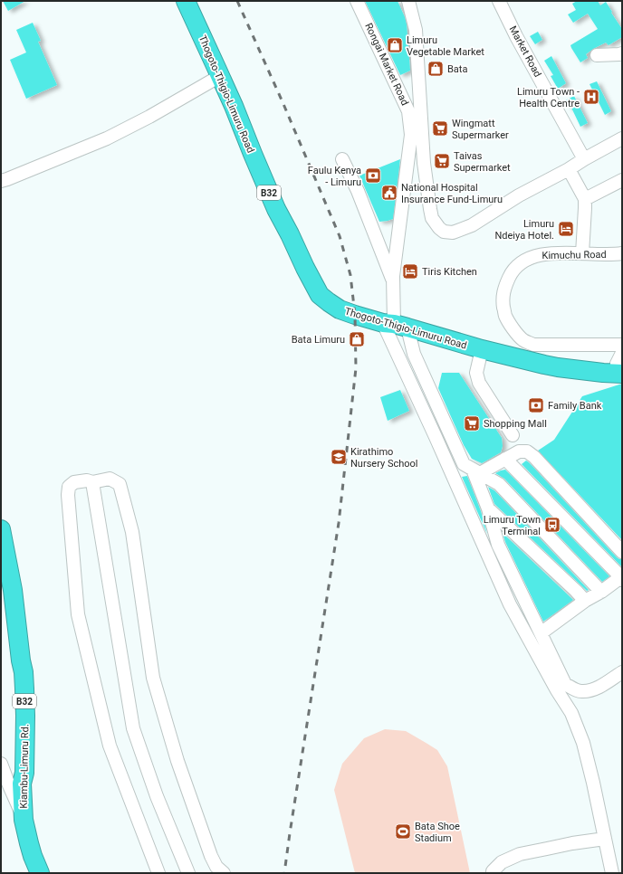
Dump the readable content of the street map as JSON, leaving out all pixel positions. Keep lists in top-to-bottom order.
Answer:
{
  "streets": {
    "highway": ["Thogoto-Thigio-Limuru Road", "B32", "Kiambu-Limuru Rd."],
    "street": ["Market Road", "Rongai Market Road", "Kimuchu Road"]
  },
  "crossings": [
    ["Rongai Market Road", "Thogoto-Thigio-Limuru Road"]
  ],
  "places": {
    "shop": ["Limuru Vegetable Market", "Bata", "Bata Limuru"],
    "hospital": ["Limuru Town - Health Centre"],
    "supermarket": ["Wingmatt Supermarker", "Taivas Supermarket", "Shopping Mall"],
    "bank": ["Faulu Kenya - Limuru", "Family Bank"],
    "public building": ["National Hospital Insurance Fund-Limuru"],
    "hotel": ["Limuru Ndeiya Hotel.", "Tiris Kitchen"],
    "school or university": ["Kirathimo Nursery School"],
    "bus stop": ["Limuru Town Terminal"],
    "sports": ["Bata Shoe Stadium"]
  }
}
